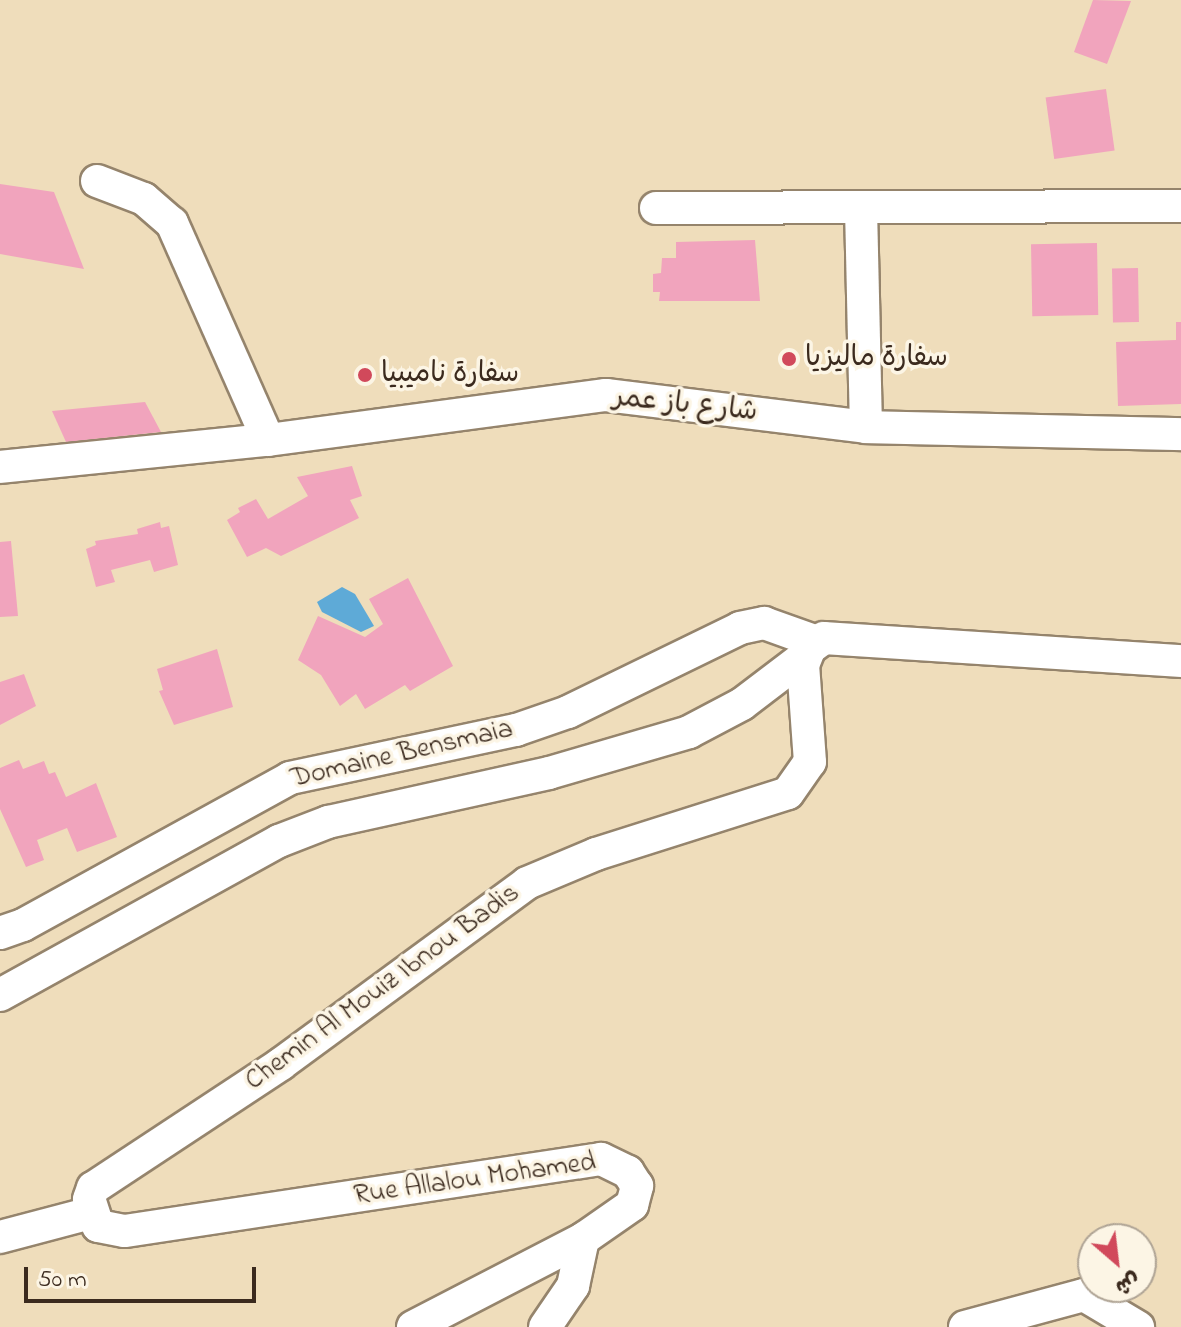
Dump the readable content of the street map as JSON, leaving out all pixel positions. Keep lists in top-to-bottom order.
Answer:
{
  "streets": {
    "street": [
      "شارع باز عمر",
      "Domaine Bensmaia",
      "Chemin Al Mouiz Ibnou Badis",
      "Rue Allalou Mohamed"
    ]
  },
  "crossings": [
    ["Domaine Bensmaia", "Chemin Al Mouiz Ibnou Badis"],
    ["Chemin Al Mouiz Ibnou Badis", "Rue Allalou Mohamed"]
  ],
  "places": ["سفارة ماليزيا", "سفارة ناميبيا"],
  "scale_bar": "50 m",
  "north": "bottom right"
}
